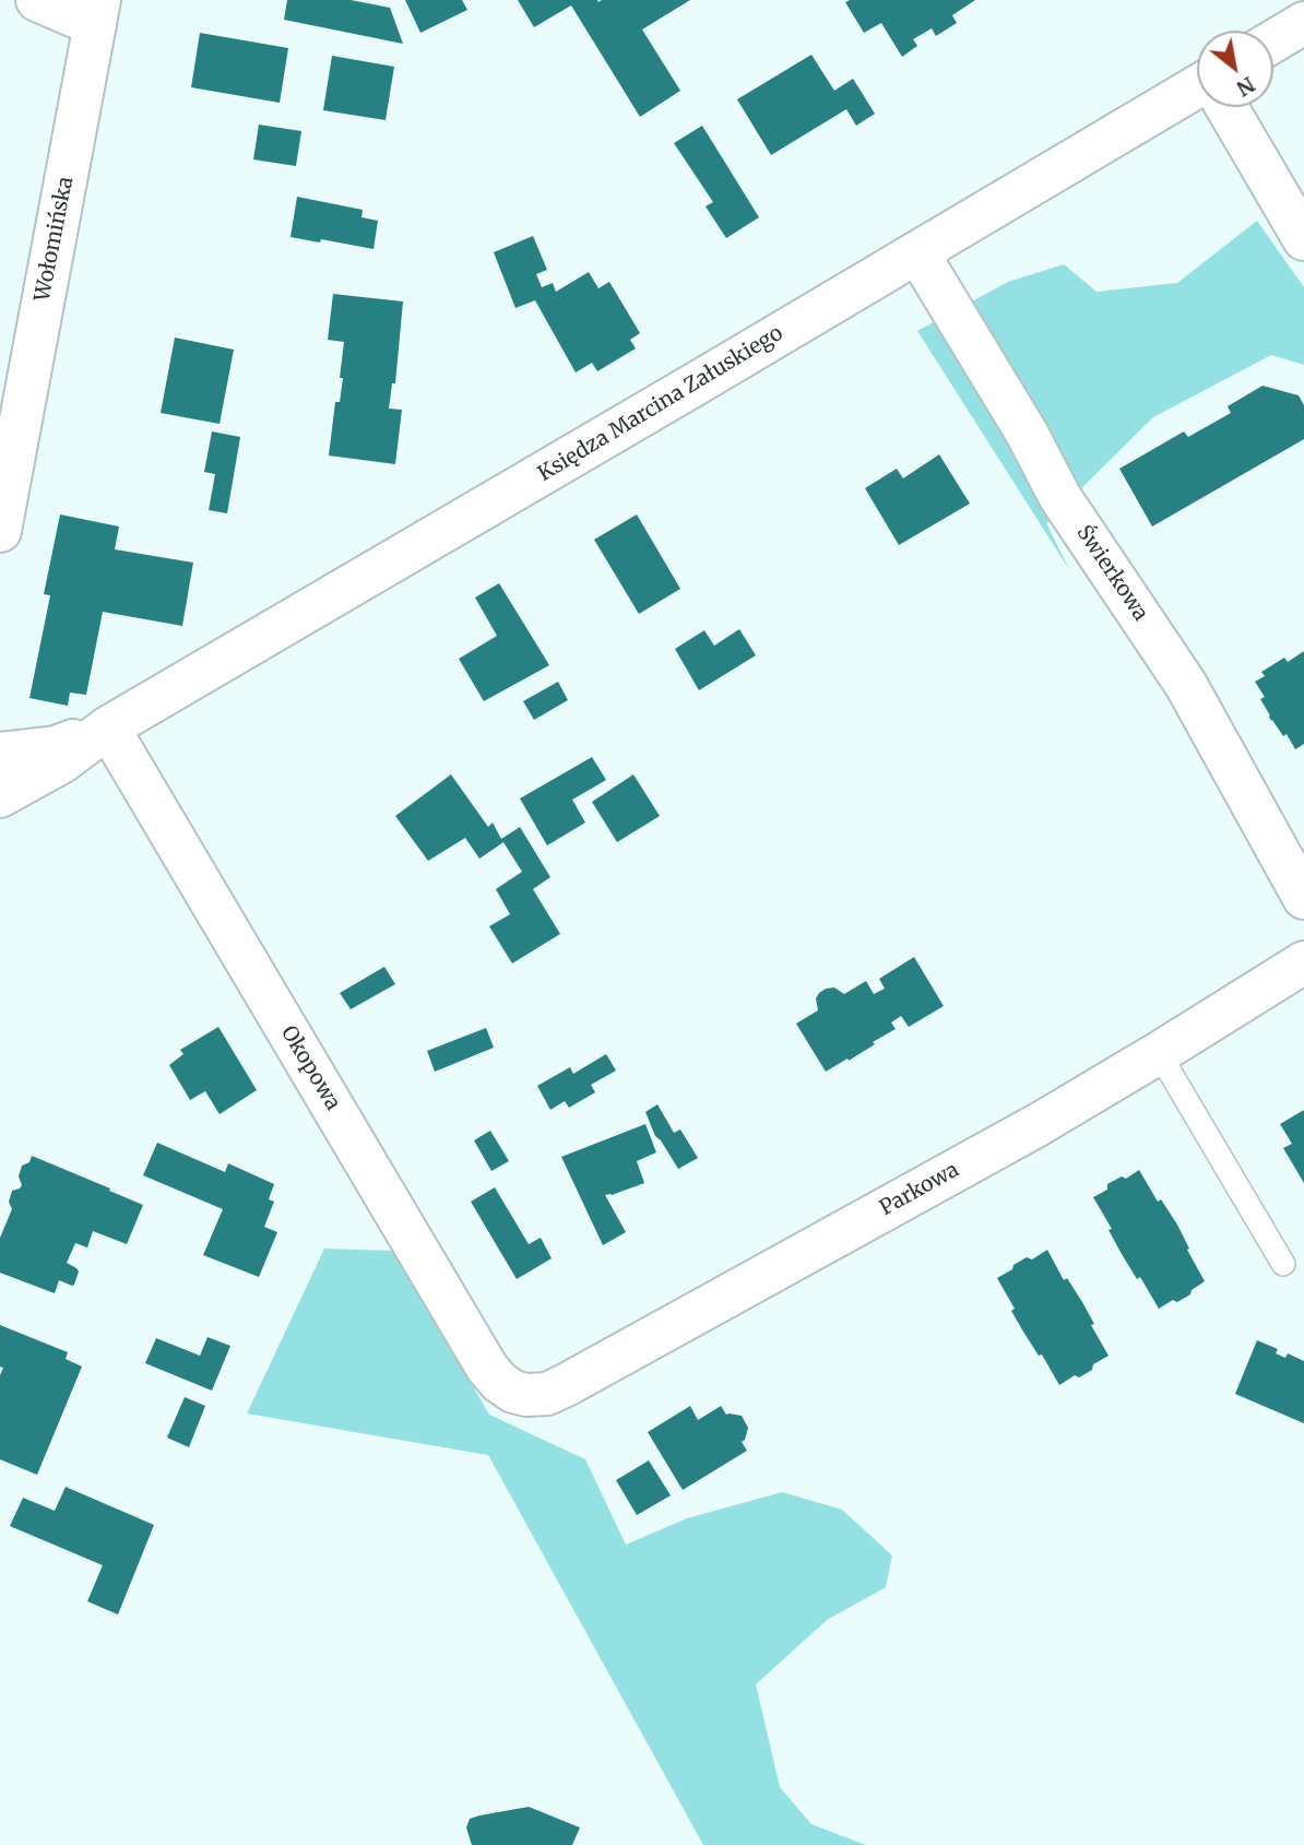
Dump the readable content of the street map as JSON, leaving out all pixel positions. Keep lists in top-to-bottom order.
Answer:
{
  "streets": {
    "street": [
      "Wołomińska",
      "Księdza Marcina Załuskiego",
      "Świerkowa",
      "Okopowa",
      "Parkowa"
    ]
  },
  "crossings": [
    ["Księdza Marcina Załuskiego", "Świerkowa"],
    ["Księdza Marcina Załuskiego", "Okopowa"],
    ["Okopowa", "Parkowa"]
  ],
  "north": "bottom right"
}
